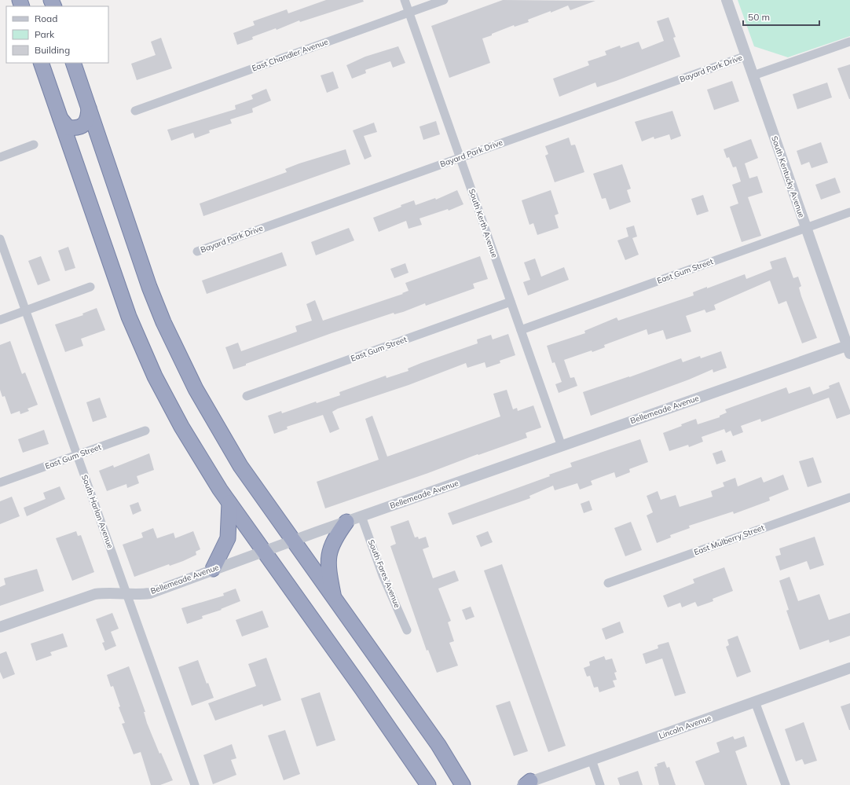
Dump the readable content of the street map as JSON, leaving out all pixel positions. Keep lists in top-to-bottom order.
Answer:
{
  "streets": {
    "street": [
      "East Chandler Avenue",
      "Bayard Park Drive",
      "South Kentucky Avenue",
      "South Kerth Avenue",
      "East Gum Street",
      "Bellemeade Avenue",
      "South Harlan Avenue",
      "East Mulberry Street",
      "South Fares Avenue",
      "Lincoln Avenue"
    ]
  },
  "crossings": [
    ["East Chandler Avenue", "South Kerth Avenue"],
    ["Bayard Park Drive", "South Kentucky Avenue"],
    ["Bayard Park Drive", "South Kerth Avenue"],
    ["South Kentucky Avenue", "East Gum Street"],
    ["South Kentucky Avenue", "Bellemeade Avenue"],
    ["South Kerth Avenue", "East Gum Street"],
    ["South Kerth Avenue", "Bellemeade Avenue"],
    ["East Gum Street", "South Harlan Avenue"],
    ["Bellemeade Avenue", "South Harlan Avenue"],
    ["Bellemeade Avenue", "South Fares Avenue"]
  ],
  "legend": ["Road", "Park", "Building"],
  "scale_bar": "50 m"
}
